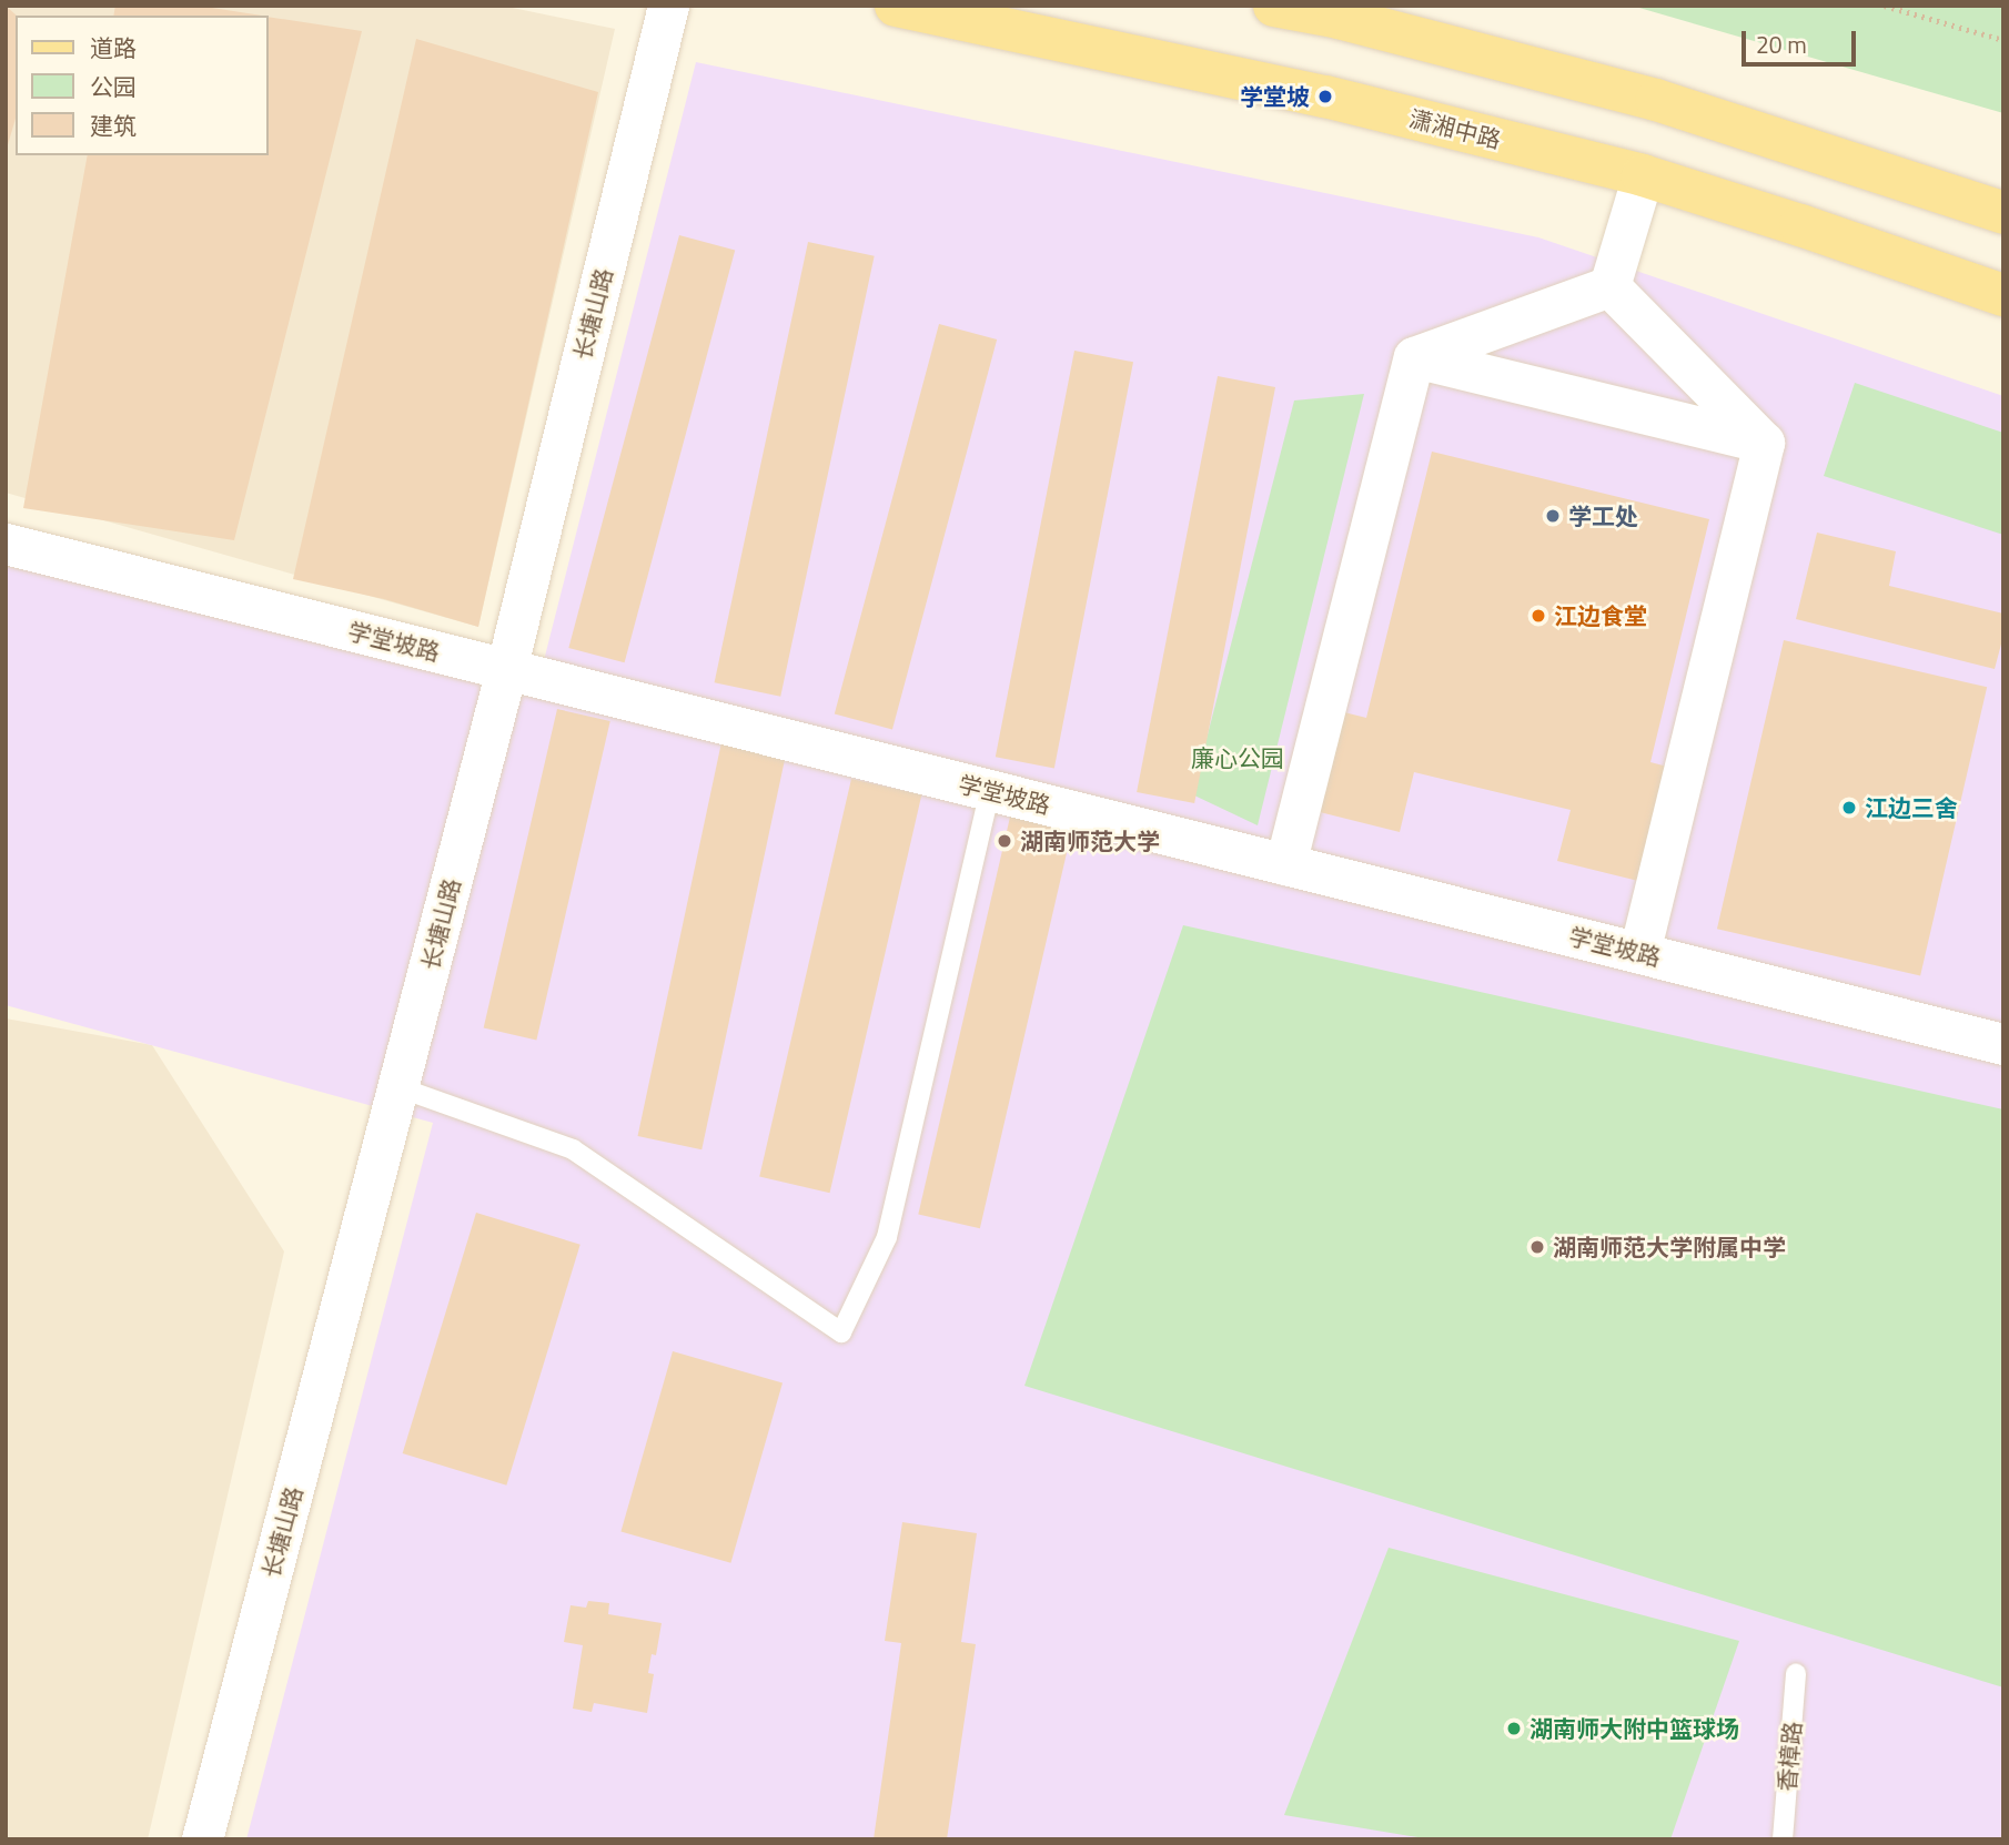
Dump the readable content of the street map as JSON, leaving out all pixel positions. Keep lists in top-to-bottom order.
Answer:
{
  "streets": {
    "main road": ["潇湘中路"],
    "street": ["长塘山路", "学堂坡路"],
    "lane": ["香樟路"]
  },
  "crossings": [
    ["长塘山路", "学堂坡路"]
  ],
  "parks": ["廉心公园"],
  "places": [
    "学堂坡",
    "学工处",
    "江边食堂",
    "江边三舍",
    "湖南师范大学",
    "湖南师范大学附属中学",
    "湖南师大附中篮球场"
  ],
  "legend": ["道路", "公园", "建筑"],
  "scale_bar": "20 m"
}
